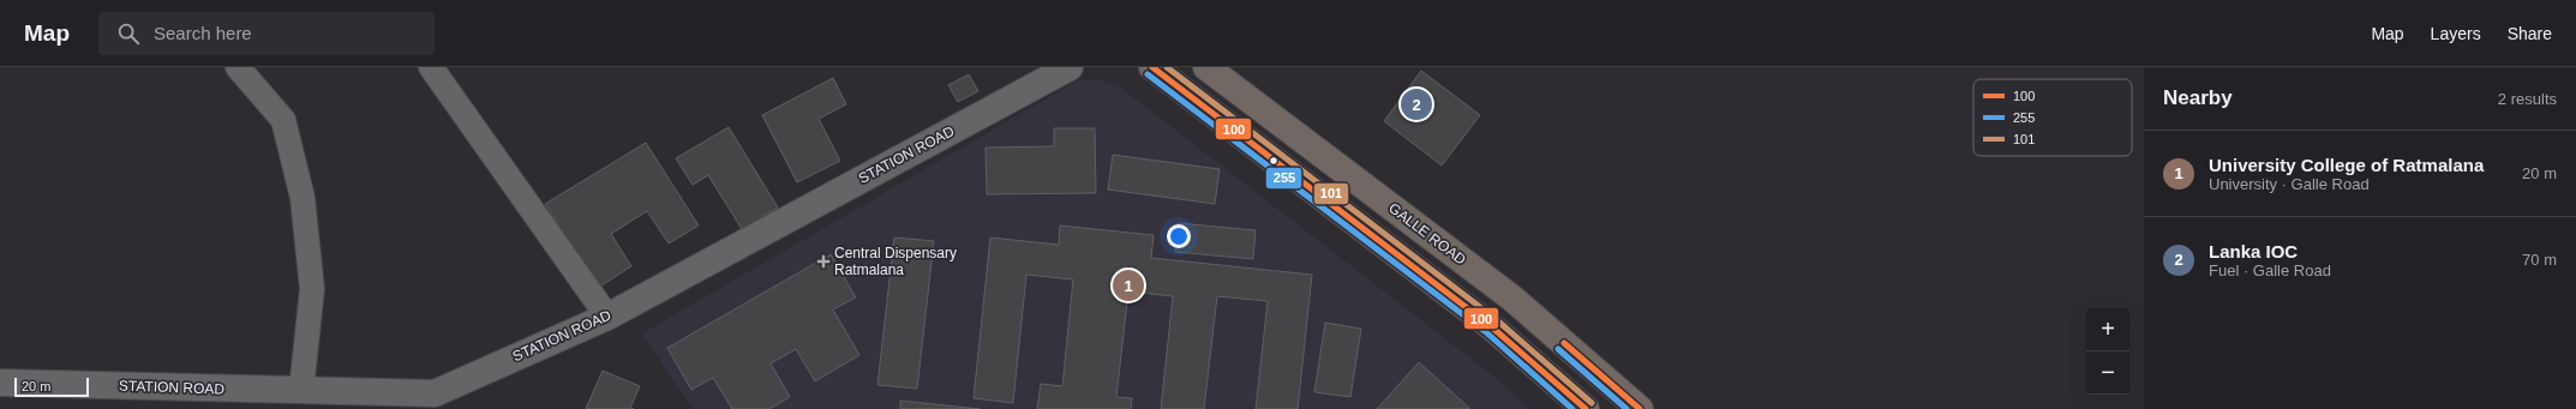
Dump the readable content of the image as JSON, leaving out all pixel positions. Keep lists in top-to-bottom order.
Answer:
{
  "streets": {
    "highway": ["GALLE ROAD"],
    "street": ["STATION ROAD"]
  },
  "places": {
    "health": ["Central Dispensary Ratmalana"]
  },
  "lines": ["transit line 100", "transit line 101", "transit line 255"],
  "legend": ["100", "255", "101"],
  "scale_bar": "20 m",
  "page": {
    "header": "Map",
    "search": "Search here",
    "nav": ["Map", "Layers", "Share"],
    "heading": ["Nearby", "2 results"],
    "pins": ["2", "1"],
    "list": [
      {
        "mark": "1",
        "name": "University College of Ratmalana",
        "note": "University · Galle Road",
        "value": "20 m"
      },
      {
        "mark": "2",
        "name": "Lanka IOC",
        "note": "Fuel · Galle Road",
        "value": "70 m"
      }
    ],
    "map_buttons": ["+", "−"],
    "scale": "20 m"
  }
}
